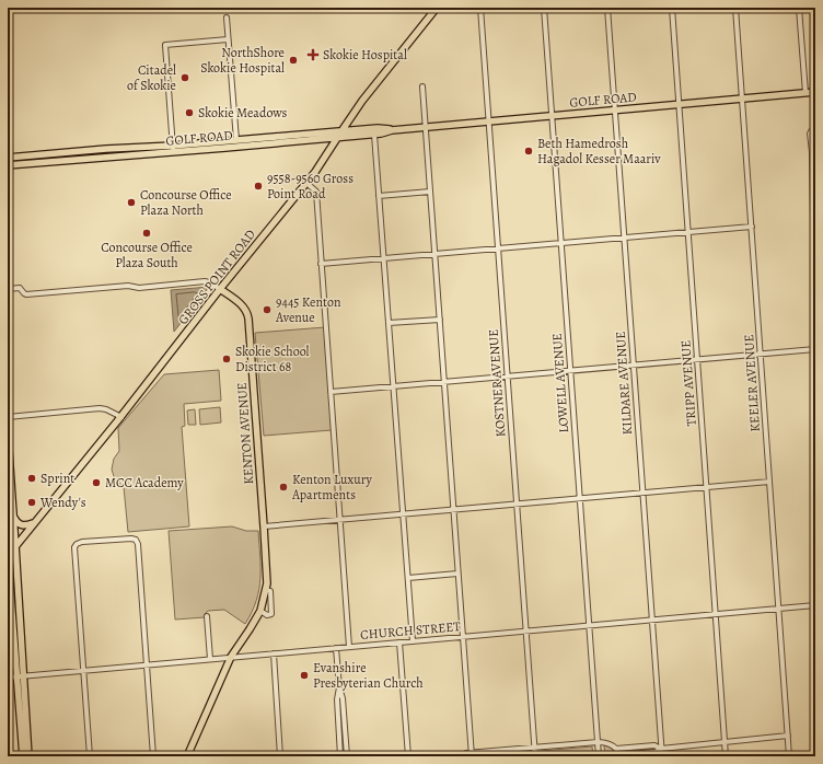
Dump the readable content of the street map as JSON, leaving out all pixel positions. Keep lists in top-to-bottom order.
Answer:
{
  "streets": {
    "main road": ["GOLF ROAD", "GROSS POINT ROAD", "KENTON AVENUE"],
    "street": [
      "KOSTNER AVENUE",
      "LOWELL AVENUE",
      "KILDARE AVENUE",
      "TRIPP AVENUE",
      "KEELER AVENUE",
      "CHURCH STREET"
    ]
  },
  "crossings": [
    ["GOLF ROAD", "GROSS POINT ROAD"],
    ["GOLF ROAD", "KOSTNER AVENUE"],
    ["GOLF ROAD", "LOWELL AVENUE"],
    ["GOLF ROAD", "KILDARE AVENUE"],
    ["GOLF ROAD", "TRIPP AVENUE"],
    ["GOLF ROAD", "KEELER AVENUE"],
    ["GROSS POINT ROAD", "KENTON AVENUE"],
    ["KOSTNER AVENUE", "CHURCH STREET"],
    ["LOWELL AVENUE", "CHURCH STREET"],
    ["KILDARE AVENUE", "CHURCH STREET"],
    ["TRIPP AVENUE", "CHURCH STREET"],
    ["KEELER AVENUE", "CHURCH STREET"]
  ],
  "places": {
    "health": ["Skokie Hospital"],
    "other": [
      "NorthShore Skokie Hospital",
      "Citadel of Skokie",
      "Skokie Meadows",
      "Beth Hamedrosh Hagadol Kesser Maariv",
      "9558-9560 Gross Point Road",
      "Concourse Office Plaza North",
      "Concourse Office Plaza South",
      "9445 Kenton Avenue",
      "Skokie School District 68",
      "Sprint",
      "MCC Academy",
      "Kenton Luxury Apartments",
      "Wendy's",
      "Evanshire Presbyterian Church"
    ]
  }
}
